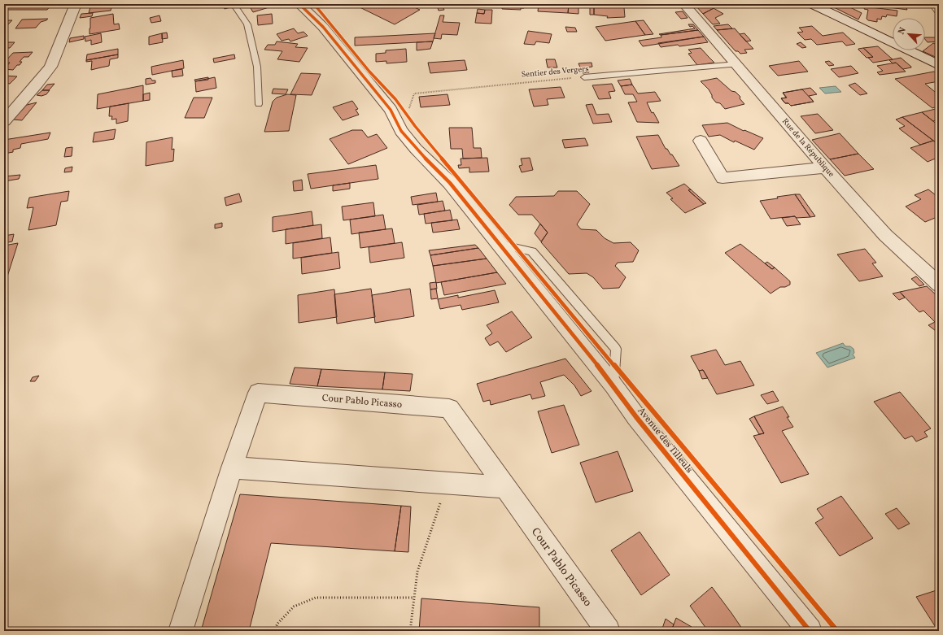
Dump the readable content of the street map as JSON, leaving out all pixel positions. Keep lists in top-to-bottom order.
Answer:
{
  "streets": {
    "street": ["Rue de la République", "Cour Pablo Picasso", "Avenue des Tilleuls"],
    "lane": ["Sentier des Vergers"]
  },
  "crossings": [
    ["Sentier des Vergers", "Rue de la République"],
    ["Sentier des Vergers", "Avenue des Tilleuls"]
  ],
  "north": "top left"
}
